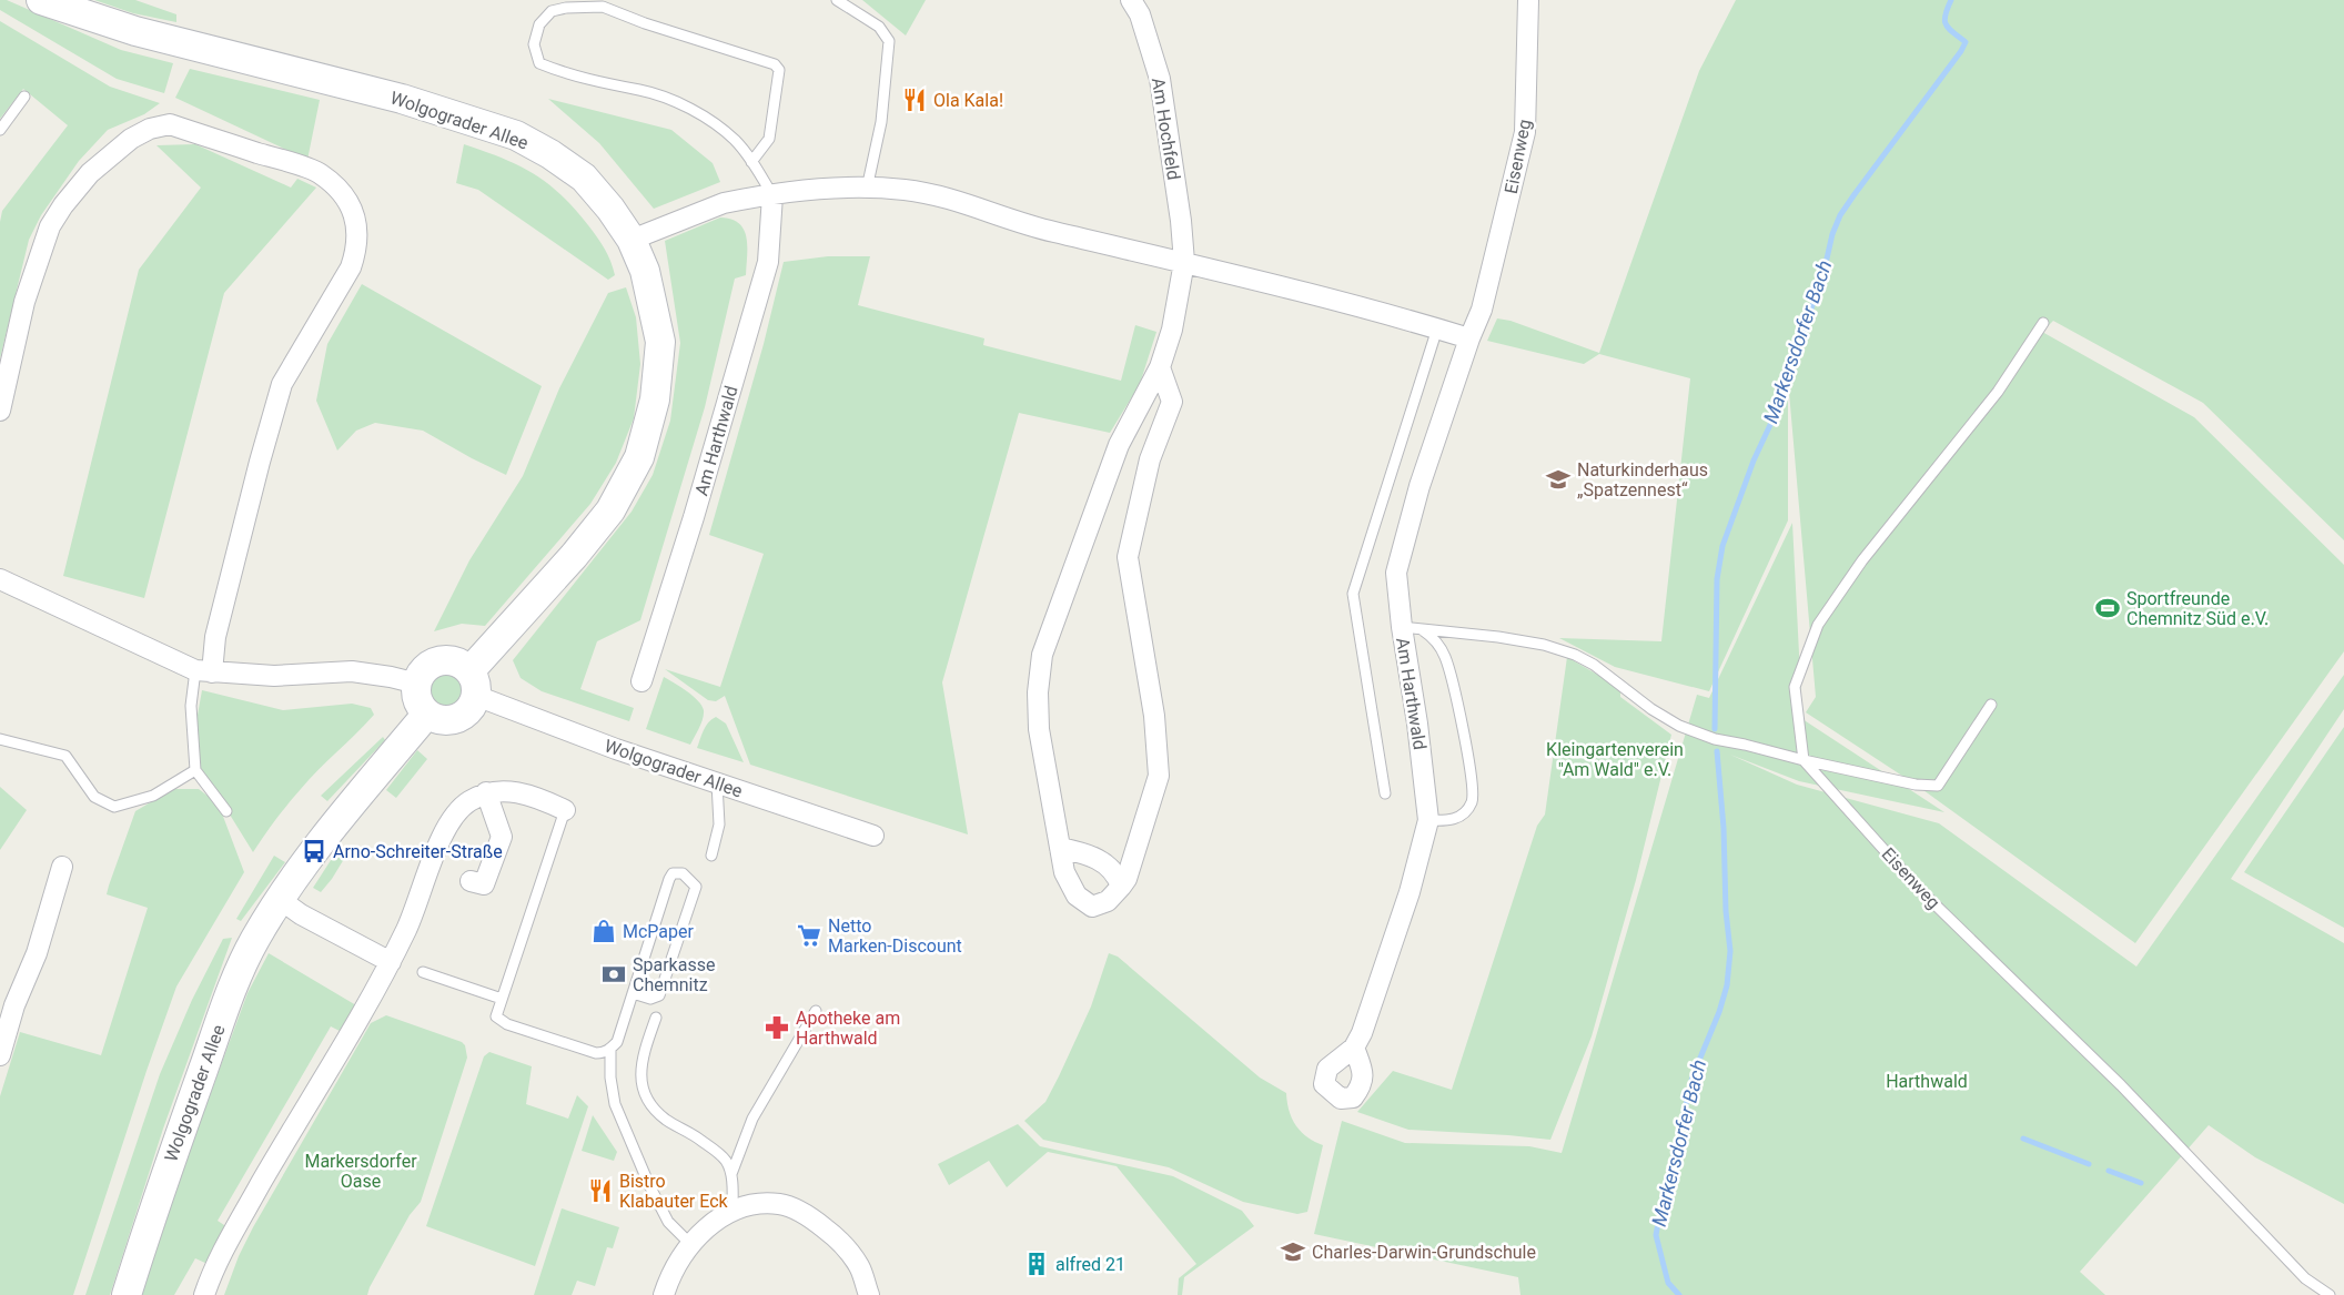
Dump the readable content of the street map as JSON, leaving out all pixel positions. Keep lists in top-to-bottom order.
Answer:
{
  "streets": {
    "main road": ["Wolgograder Allee"],
    "street": ["Am Hochfeld", "Eisenweg", "Am Harthwald"]
  },
  "crossings": [
    ["Eisenweg", "Am Harthwald"]
  ],
  "water": ["Markersdorfer Bach"],
  "parks": ["Kleingartenverein \"Am Wald\" e.V.", "Harthwald", "Markersdorfer Oase"],
  "places": {
    "restaurant": ["Ola Kala!", "Bistro Klabauter Eck"],
    "school or university": ["Naturkinderhaus „Spatzennest“", "Charles-Darwin-Grundschule"],
    "sports": ["Sportfreunde Chemnitz Süd e.V."],
    "bus stop": ["Arno-Schreiter-Straße"],
    "shop": ["McPaper"],
    "supermarket": ["Netto Marken-Discount"],
    "bank": ["Sparkasse Chemnitz"],
    "pharmacy": ["Apotheke am Harthwald"],
    "building": ["alfred 21"]
  }
}
